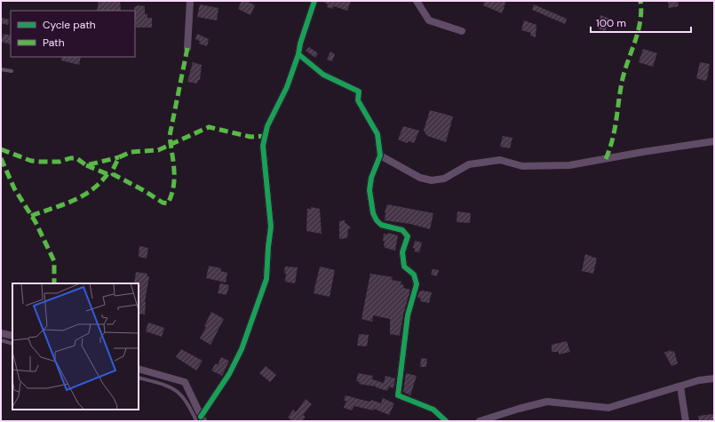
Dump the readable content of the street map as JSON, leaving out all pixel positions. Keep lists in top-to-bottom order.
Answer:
{
  "legend": ["Cycle path", "Path"],
  "scale_bar": "100 m"
}
